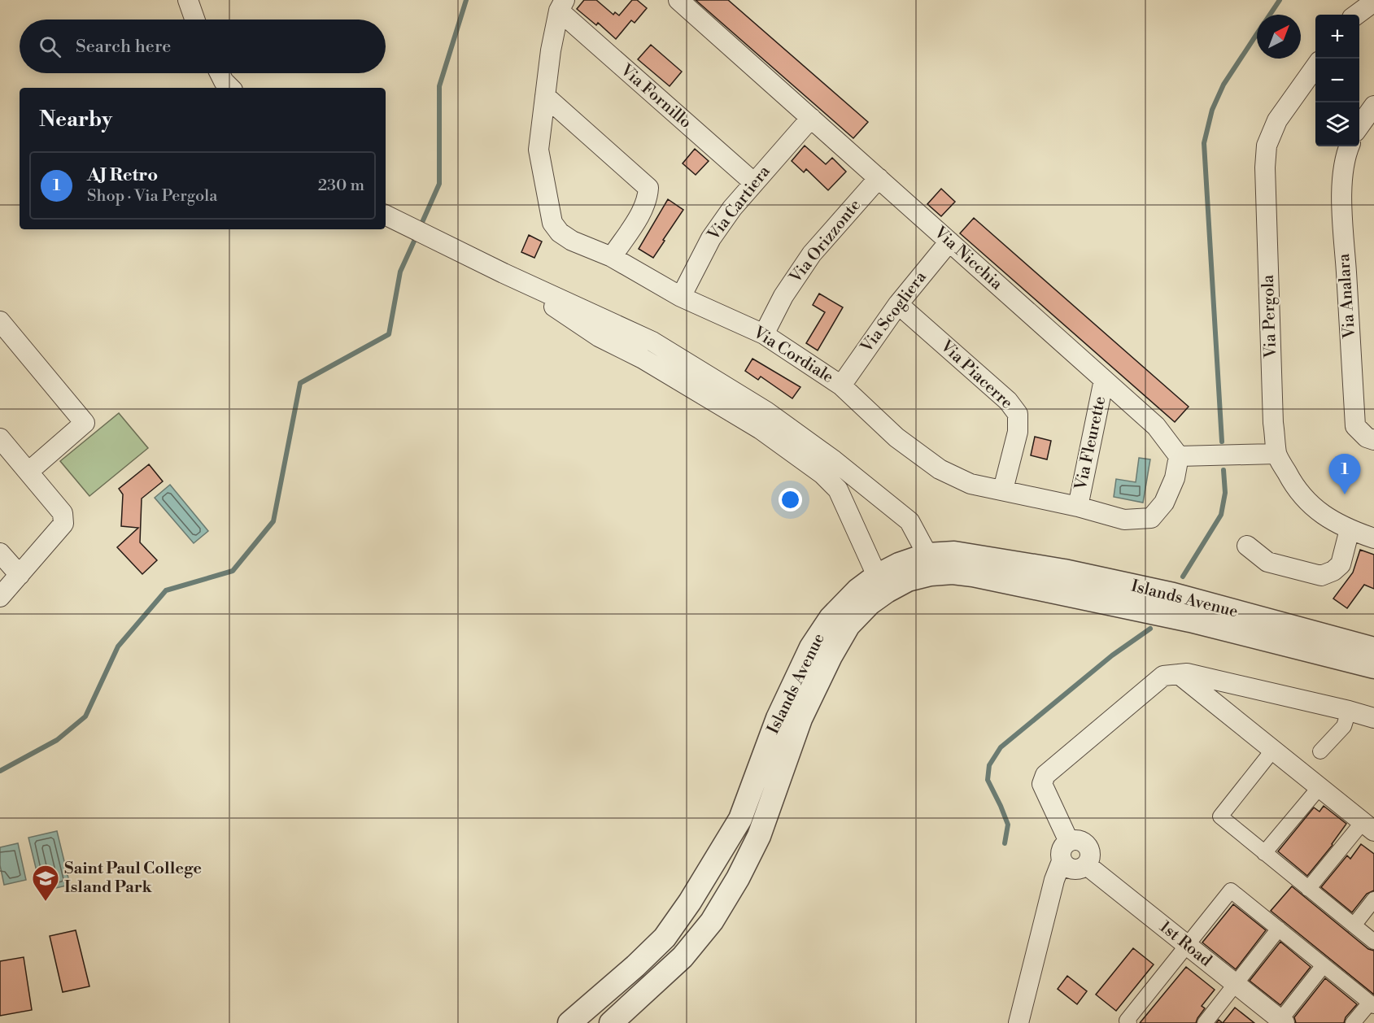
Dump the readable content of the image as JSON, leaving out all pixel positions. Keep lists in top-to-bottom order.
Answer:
{
  "streets": {
    "street": [
      "Via Fornillo",
      "Via Cartiera",
      "Via Orizzonte",
      "Via Nicchia",
      "Via Analara",
      "Via Scogliera",
      "Via Pergola",
      "Via Cordiale",
      "Via Piacerre",
      "Via Fleurette",
      "Islands Avenue",
      "1st Road"
    ]
  },
  "crossings": [
    ["Via Fornillo", "Via Cartiera"],
    ["Via Fornillo", "Via Cordiale"],
    ["Via Cartiera", "Via Nicchia"],
    ["Via Cartiera", "Via Cordiale"],
    ["Via Orizzonte", "Via Nicchia"],
    ["Via Orizzonte", "Via Cordiale"],
    ["Via Nicchia", "Via Scogliera"],
    ["Via Nicchia", "Via Cordiale"],
    ["Via Nicchia", "Via Fleurette"],
    ["Via Scogliera", "Via Cordiale"],
    ["Via Scogliera", "Via Piacerre"],
    ["Via Cordiale", "Via Piacerre"],
    ["Via Cordiale", "Via Fleurette"]
  ],
  "places": {
    "school or university": ["Saint Paul College Island Park"]
  },
  "north": "top right",
  "page": {
    "map_buttons": ["+", "−"],
    "search": "Search here",
    "heading": "Nearby",
    "list": [
      {
        "mark": "1",
        "name": "AJ Retro",
        "note": "Shop · Via Pergola",
        "value": "230 m"
      }
    ],
    "pins": "1"
  }
}
